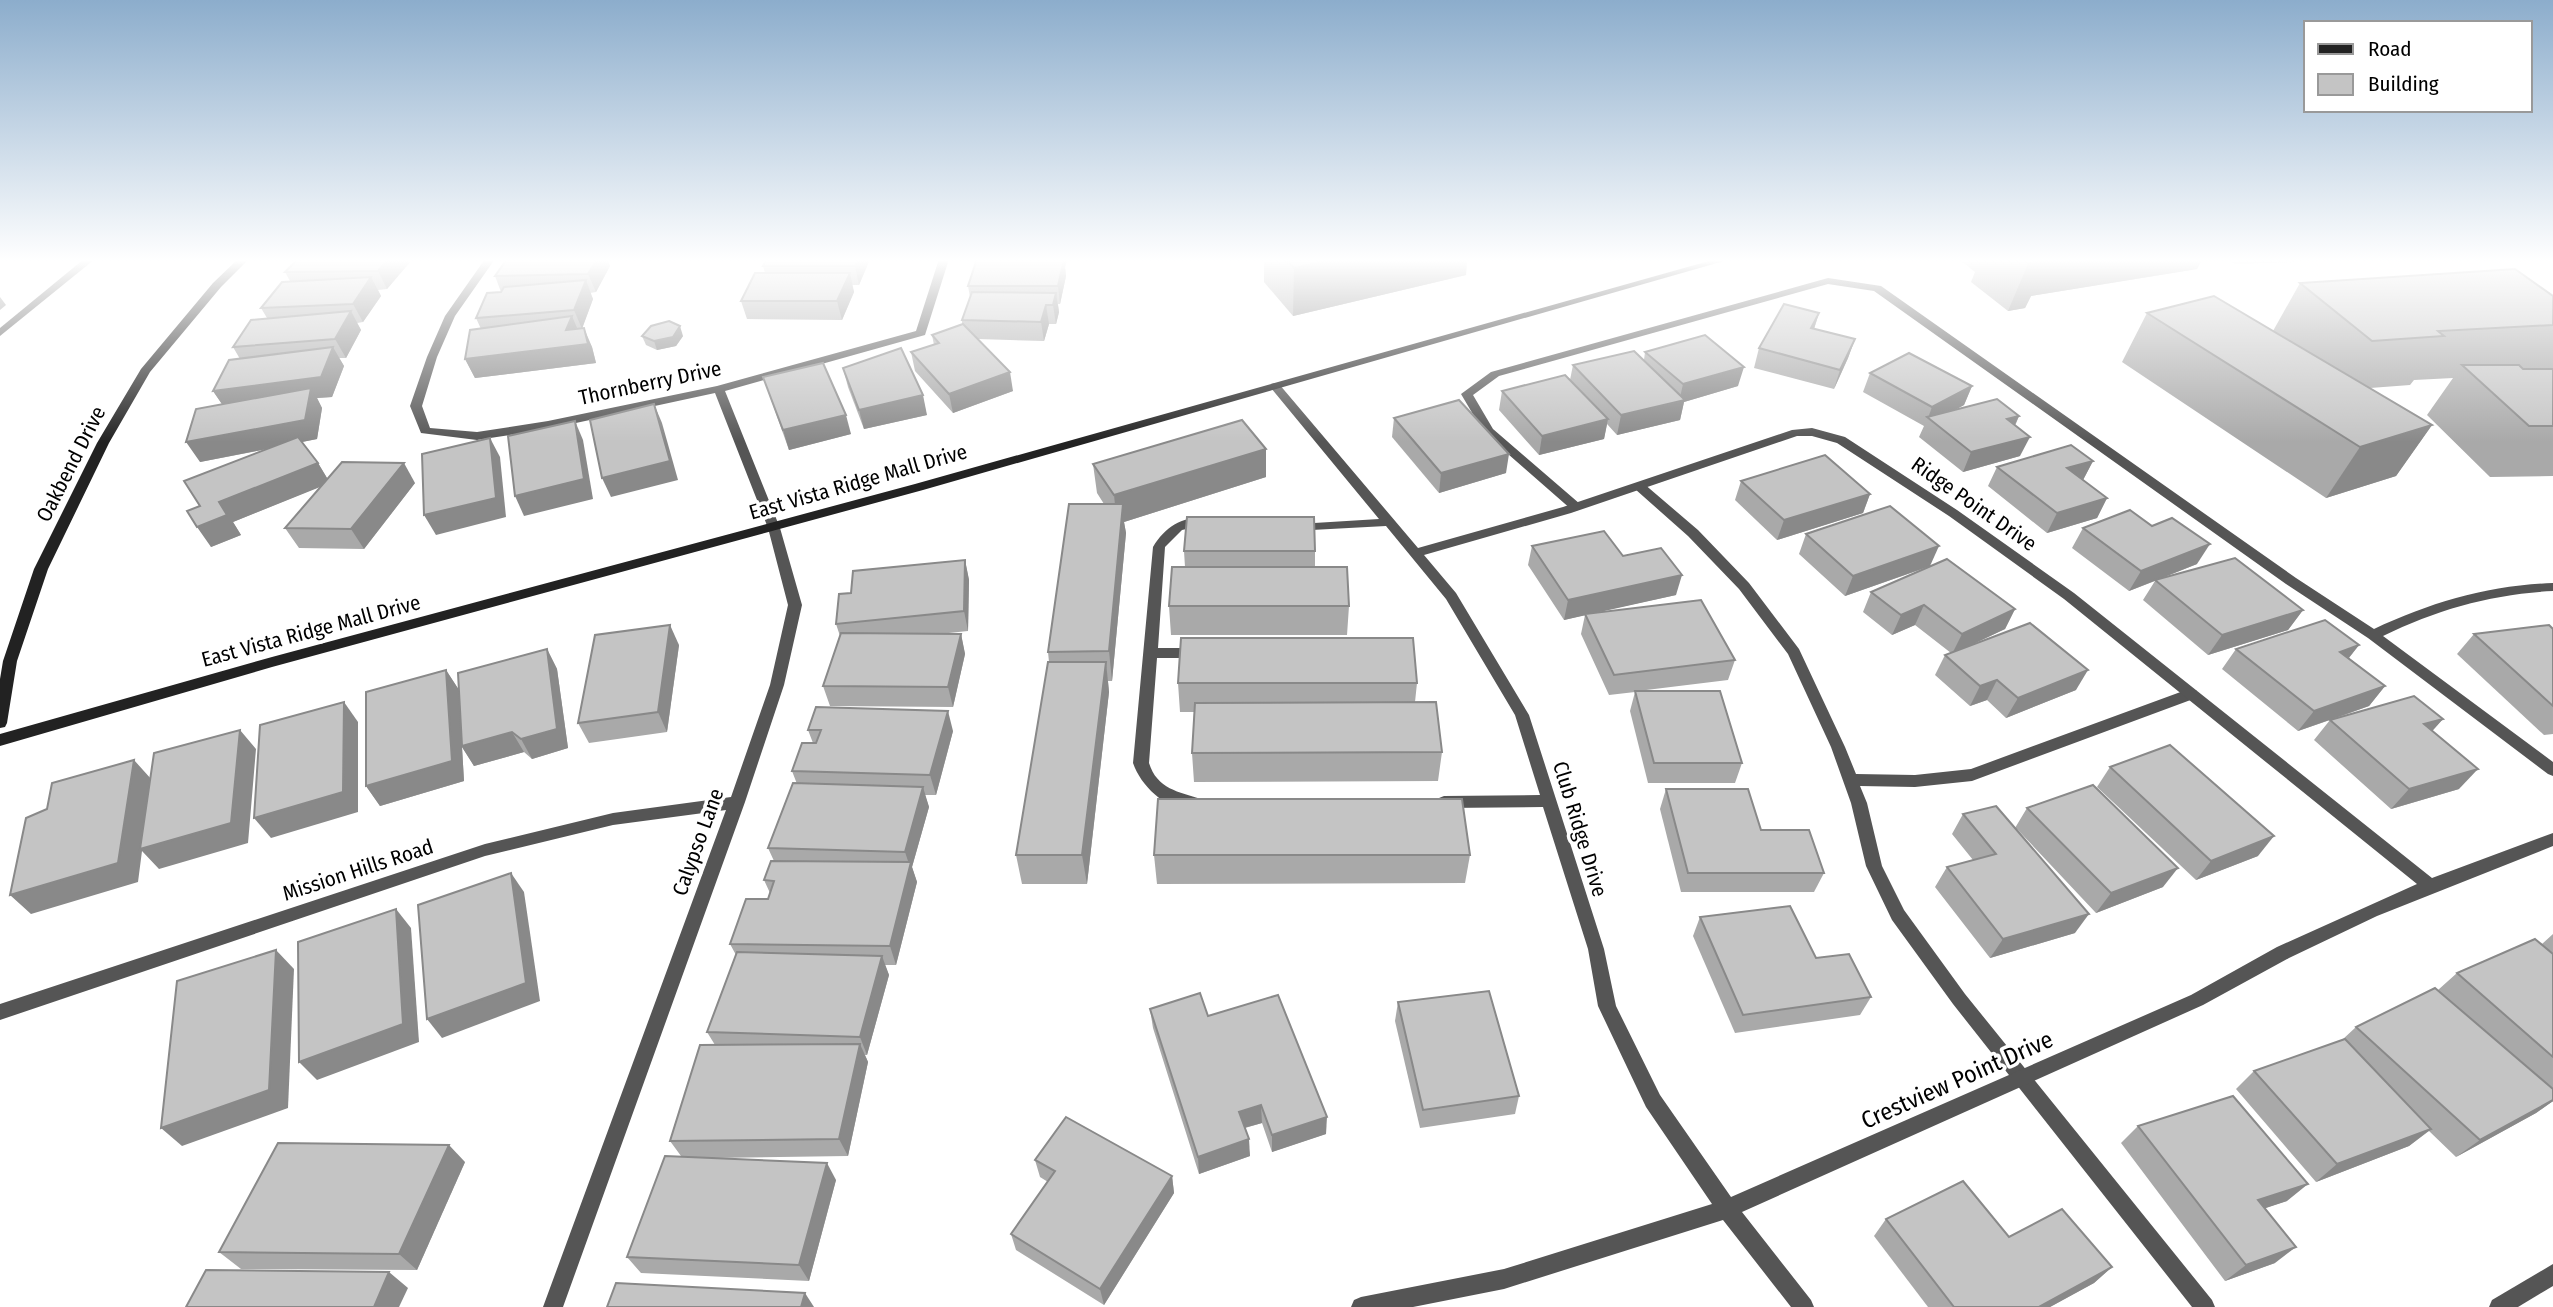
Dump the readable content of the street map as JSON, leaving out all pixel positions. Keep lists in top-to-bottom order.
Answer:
{
  "streets": {
    "main road": ["Oakbend Drive", "East Vista Ridge Mall Drive"],
    "street": [
      "Thornberry Drive",
      "Ridge Point Drive",
      "Club Ridge Drive",
      "Calypso Lane",
      "Mission Hills Road",
      "Crestview Point Drive"
    ]
  },
  "crossings": [
    ["Thornberry Drive", "Calypso Lane"],
    ["East Vista Ridge Mall Drive", "Club Ridge Drive"],
    ["East Vista Ridge Mall Drive", "Calypso Lane"],
    ["Ridge Point Drive", "Club Ridge Drive"],
    ["Ridge Point Drive", "Crestview Point Drive"],
    ["Club Ridge Drive", "Crestview Point Drive"],
    ["Calypso Lane", "Mission Hills Road"]
  ],
  "legend": ["Road", "Building"]
}
